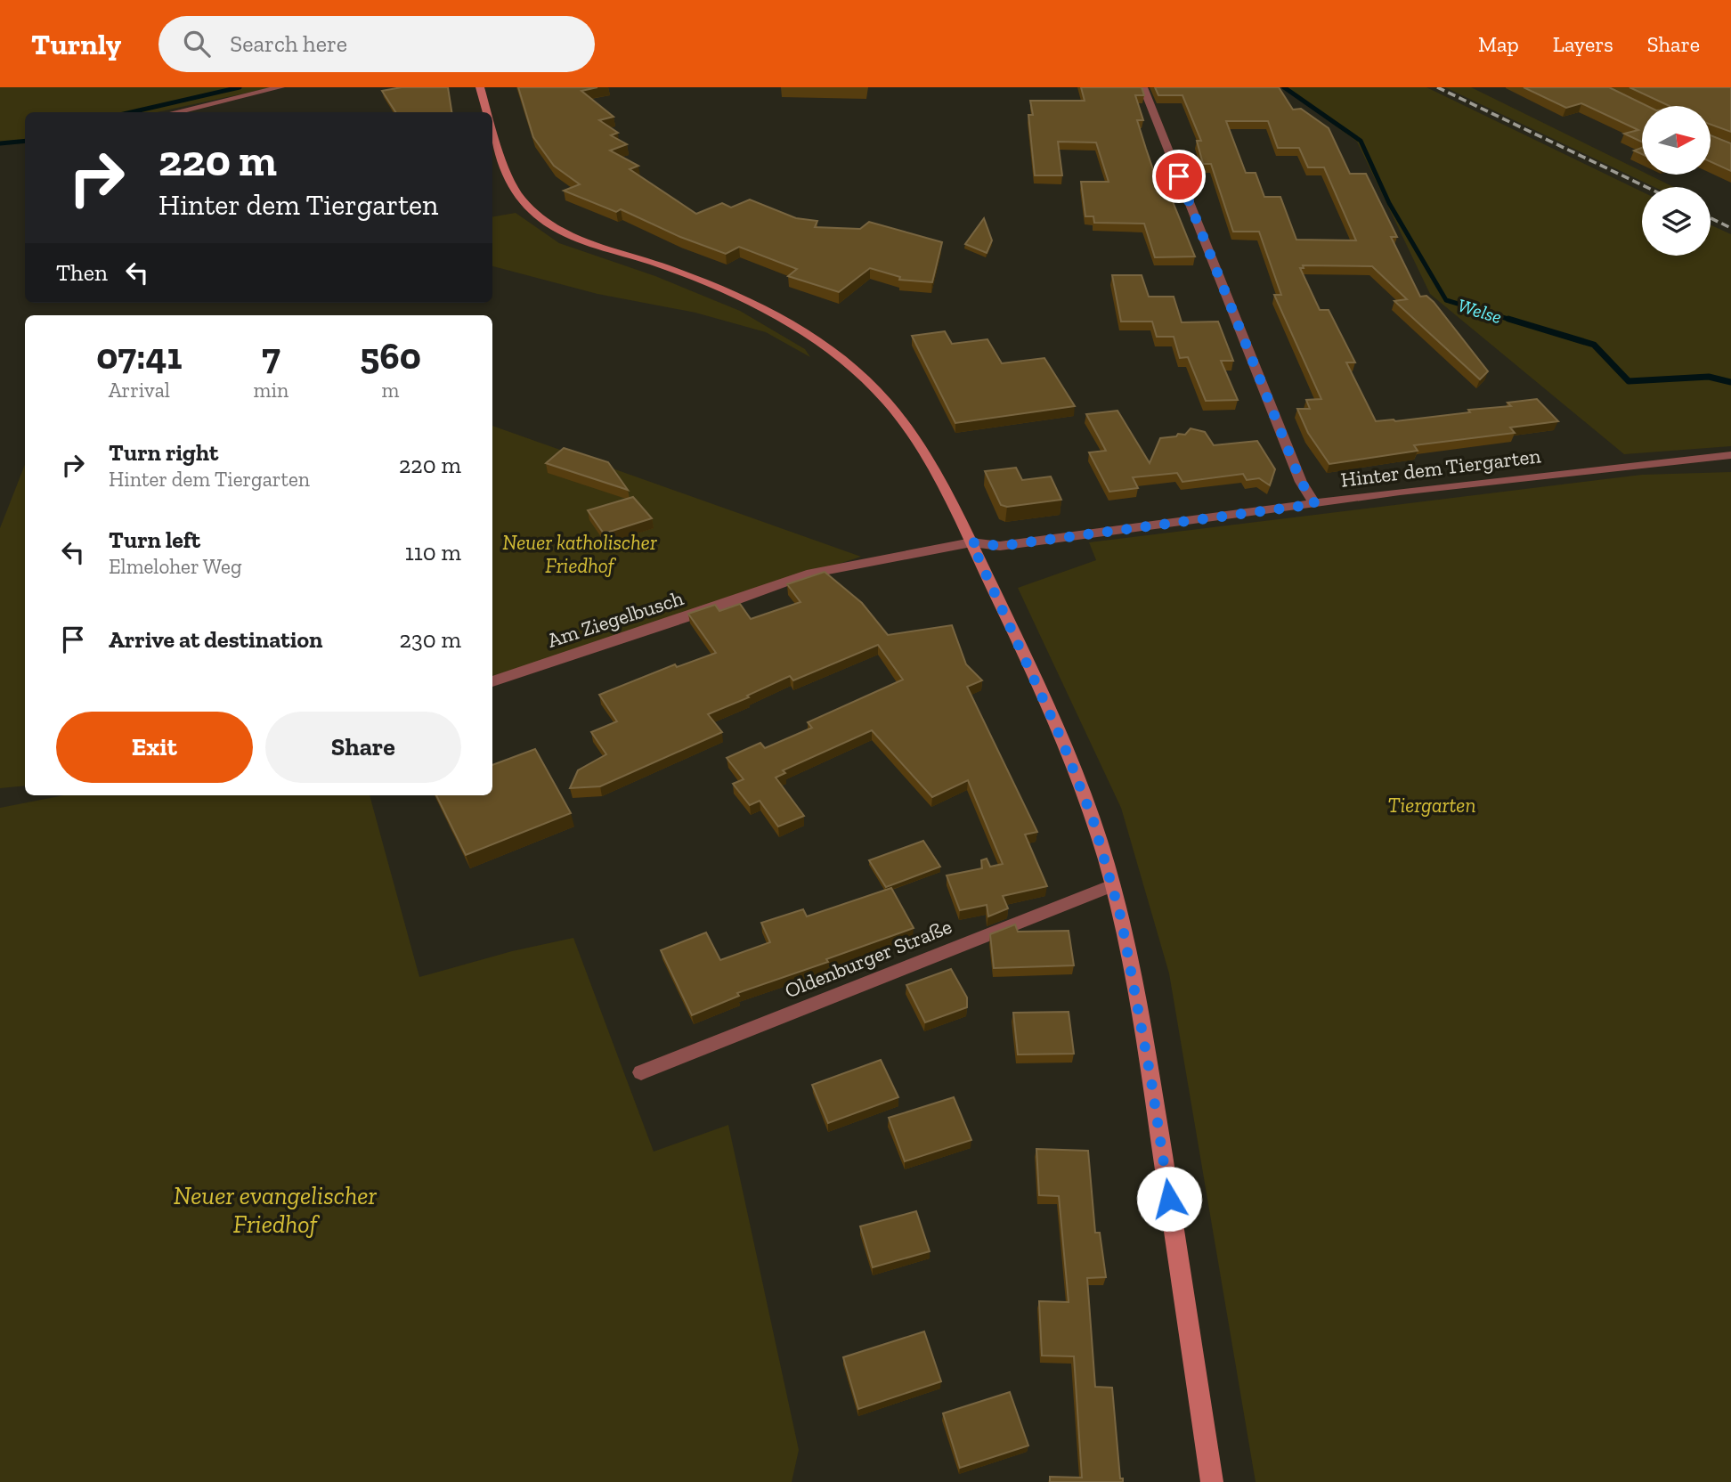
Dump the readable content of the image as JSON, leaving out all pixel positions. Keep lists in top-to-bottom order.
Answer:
{
  "streets": {
    "street": ["Hinter dem Tiergarten", "Am Ziegelbusch", "Oldenburger Straße"]
  },
  "crossings": [
    ["Hinter dem Tiergarten", "Am Ziegelbusch"]
  ],
  "water": ["Welse"],
  "parks": ["Neuer katholischer Friedhof", "Tiergarten", "Neuer evangelischer Friedhof"],
  "north": "right",
  "page": {
    "header": "Turnly",
    "search": "Search here",
    "nav": ["Map", "Layers", "Share"],
    "turn": ["220 m", "Hinter dem Tiergarten"],
    "then": "Then",
    "eta": [
      "07:41",
      "Arrival",
      "7",
      "min",
      "560",
      "m"
    ],
    "list": [
      {
        "name": "Turn right",
        "note": "Hinter dem Tiergarten",
        "value": "220 m"
      },
      {
        "name": "Turn left",
        "note": "Elmeloher Weg",
        "value": "110 m"
      },
      {
        "name": "Arrive at destination",
        "value": "230 m"
      }
    ],
    "buttons": ["Exit", "Share"]
  }
}
